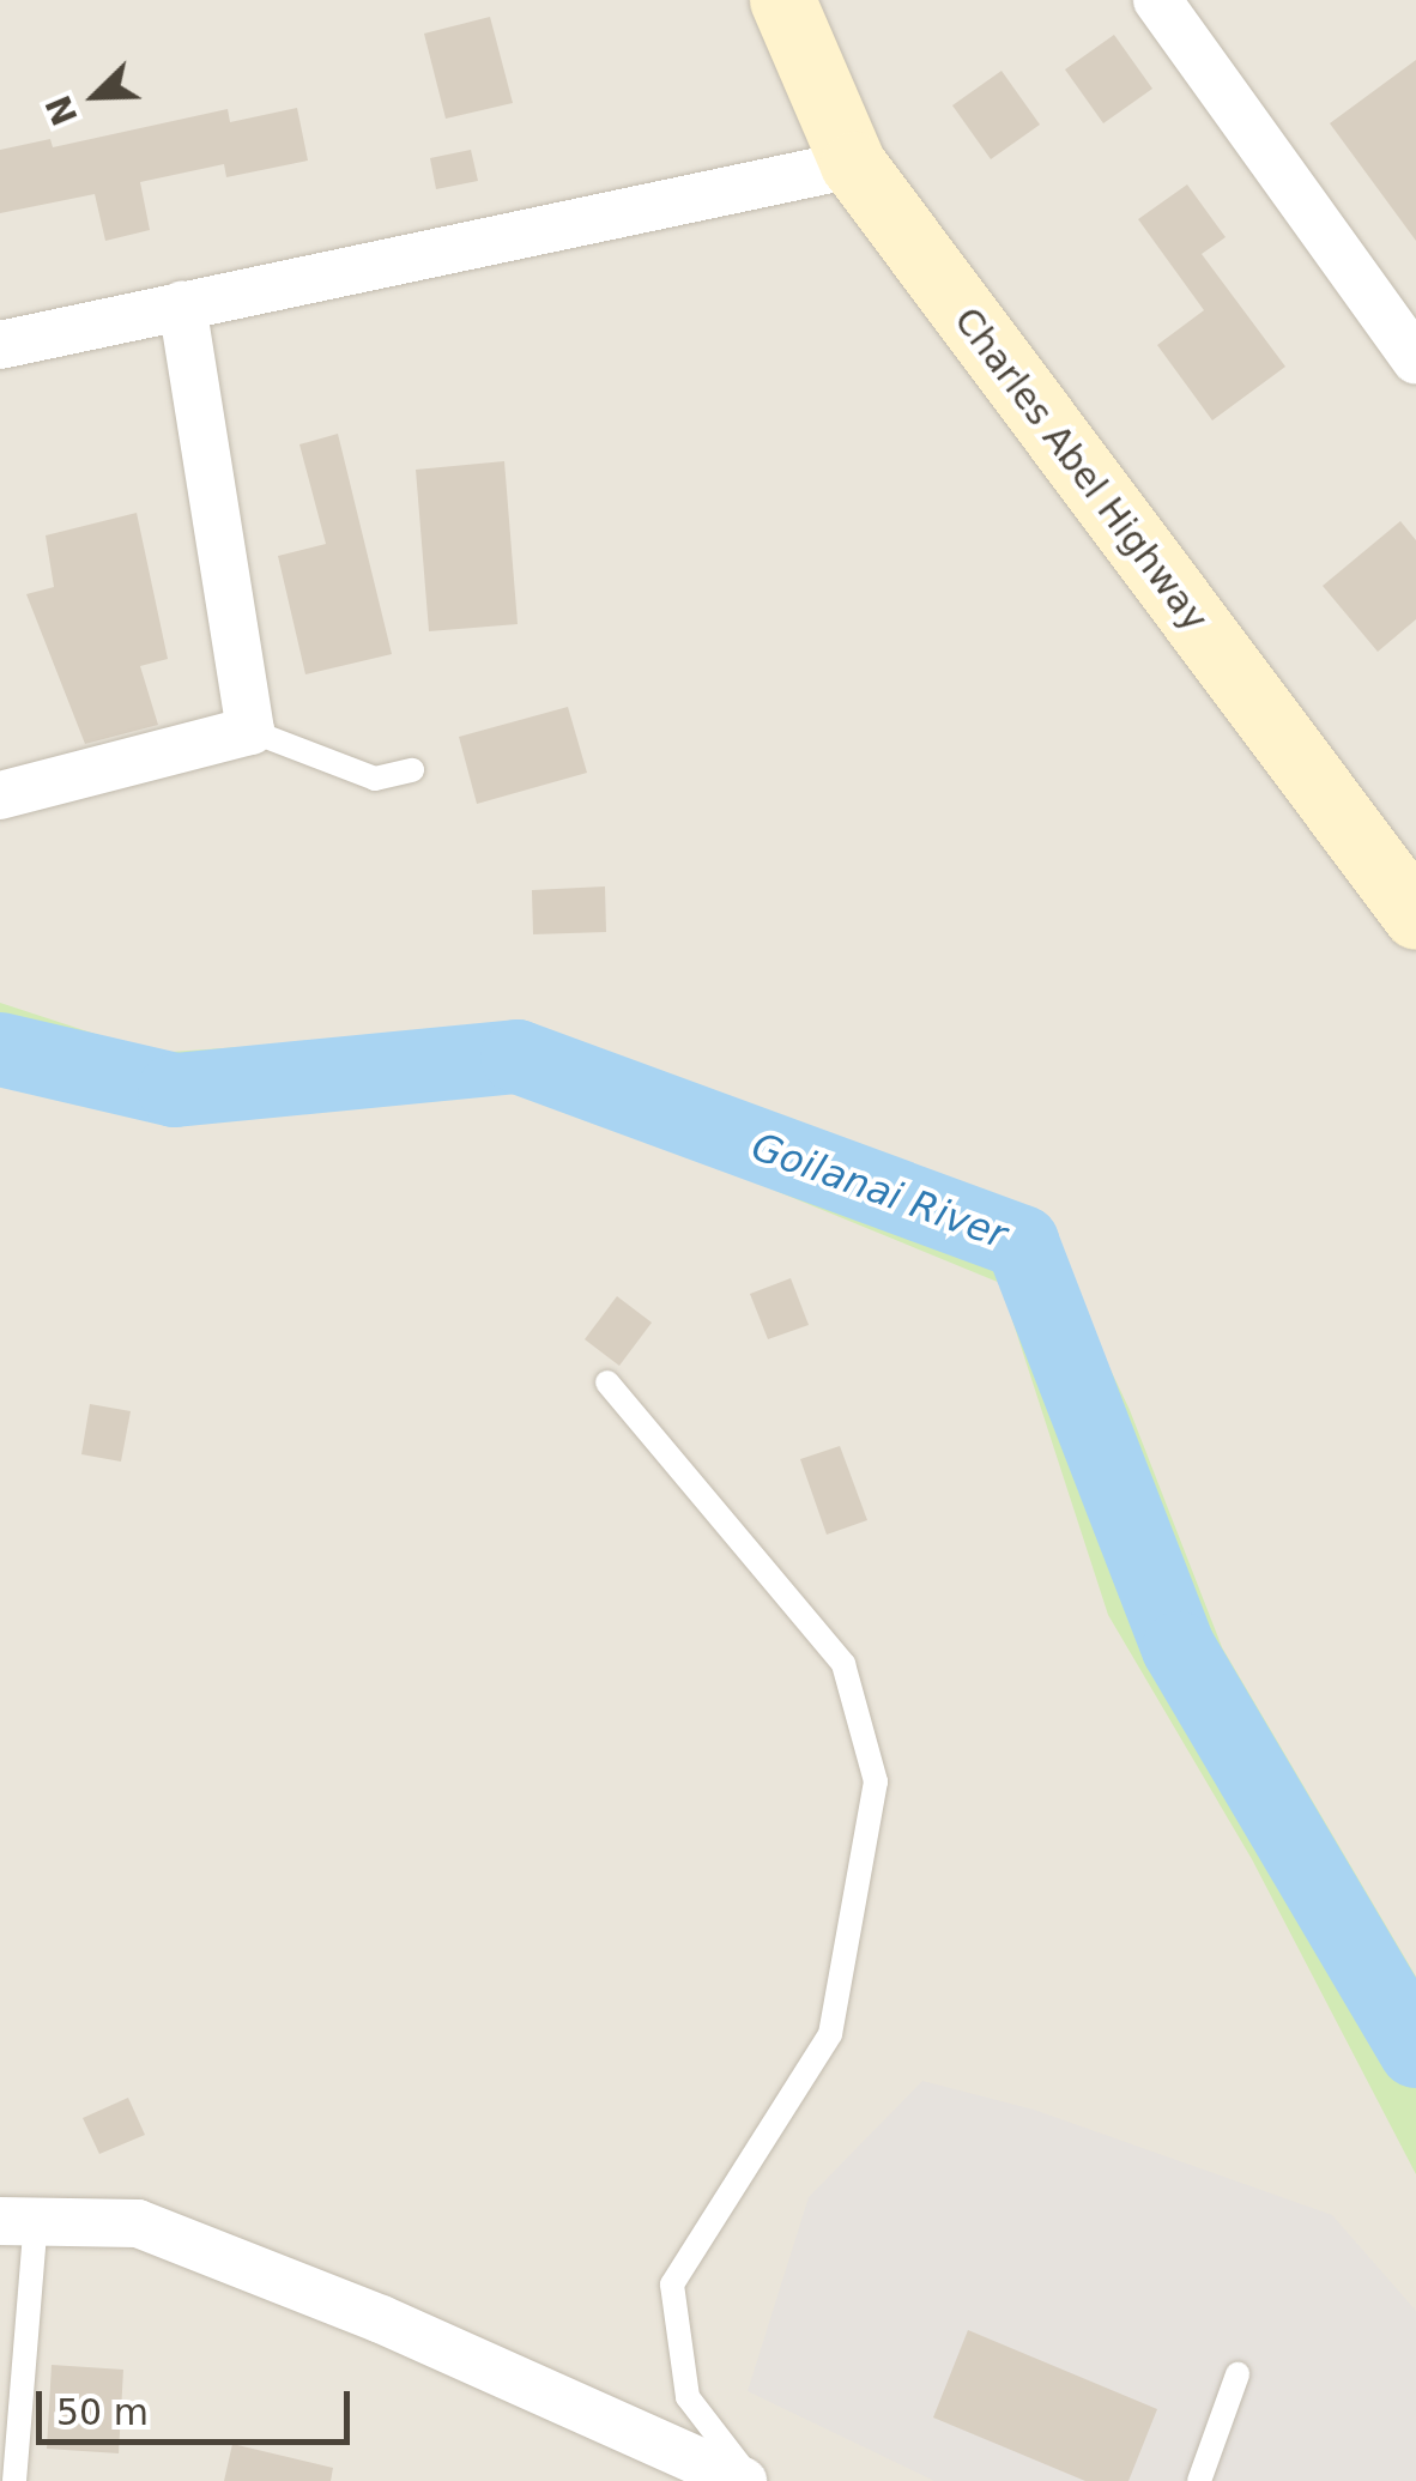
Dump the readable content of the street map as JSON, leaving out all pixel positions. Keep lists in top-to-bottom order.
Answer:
{
  "streets": {
    "main road": ["Charles Abel Highway"]
  },
  "water": ["Goilanai River"],
  "scale_bar": "50 m",
  "north": "bottom left"
}
